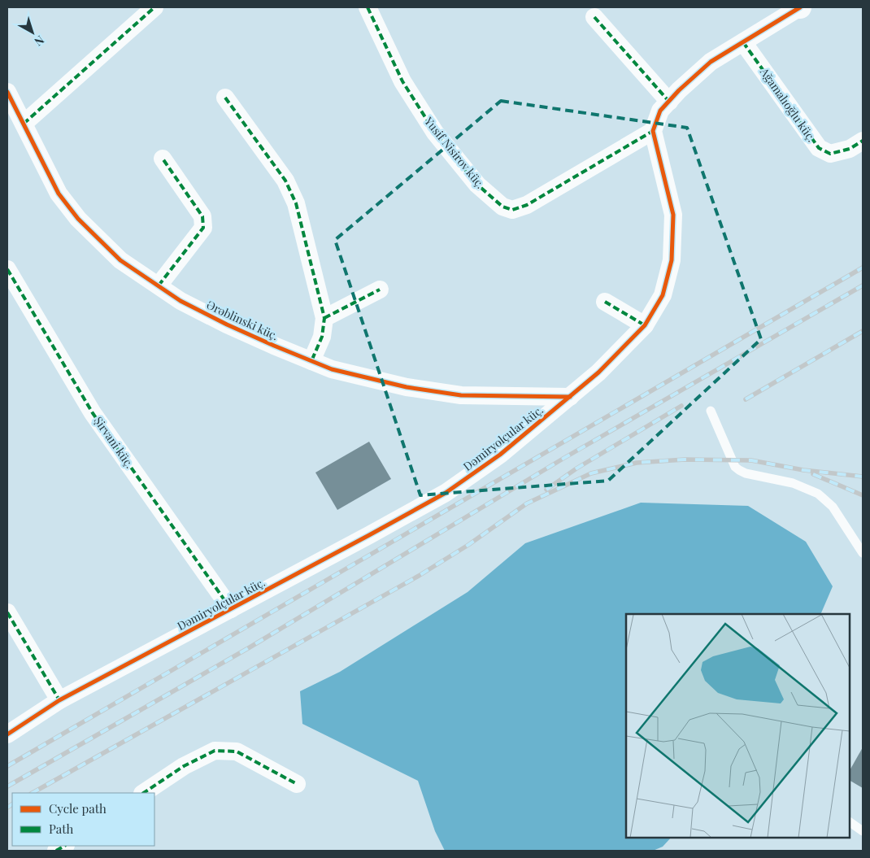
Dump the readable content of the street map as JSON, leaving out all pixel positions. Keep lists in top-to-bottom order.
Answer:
{
  "streets": {
    "street": [
      "Ağamalıoğlu küç.",
      "Yusif Nisirov küç.",
      "Ərəblinski küç.",
      "Dəmiryolçular küç.",
      "Şirvani küç."
    ]
  },
  "crossings": [
    ["Yusif Nisirov küç.", "Dəmiryolçular küç."],
    ["Ərəblinski küç.", "Dəmiryolçular küç."],
    ["Dəmiryolçular küç.", "Şirvani küç."]
  ],
  "legend": ["Cycle path", "Path"],
  "north": "bottom right"
}
